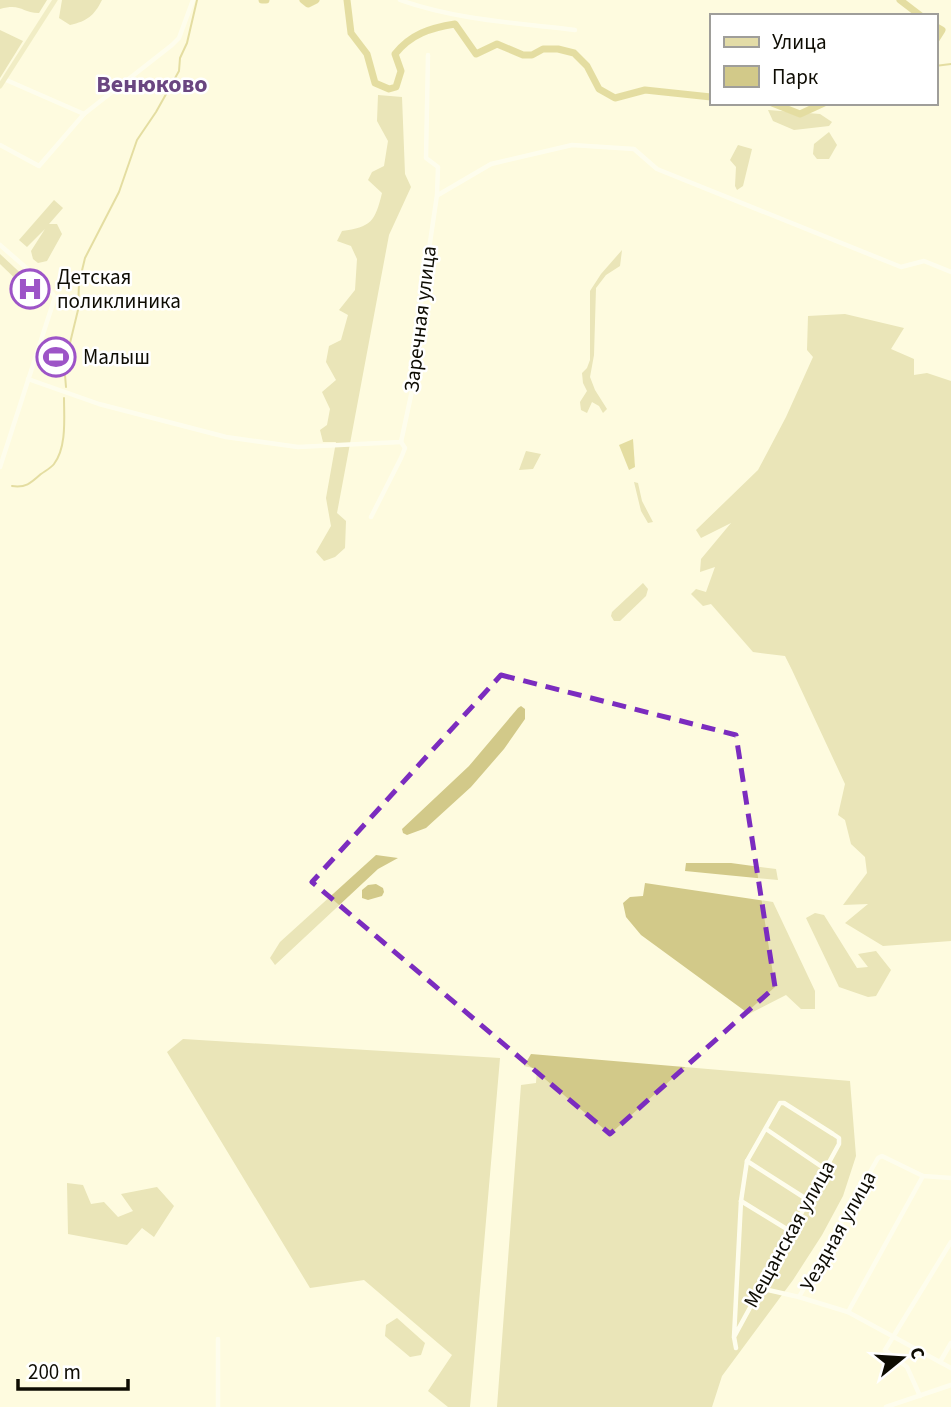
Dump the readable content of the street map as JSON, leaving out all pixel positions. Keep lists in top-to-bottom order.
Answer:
{
  "streets": {
    "street": ["Заречная улица", "Уездная улица", "Мещанская улица"]
  },
  "districts": ["Венюково"],
  "places": {
    "hospital": ["Детская поликлиника"],
    "sports": ["Малыш"]
  },
  "legend": ["Улица", "Парк"],
  "scale_bar": "200 m",
  "north": "right"
}
